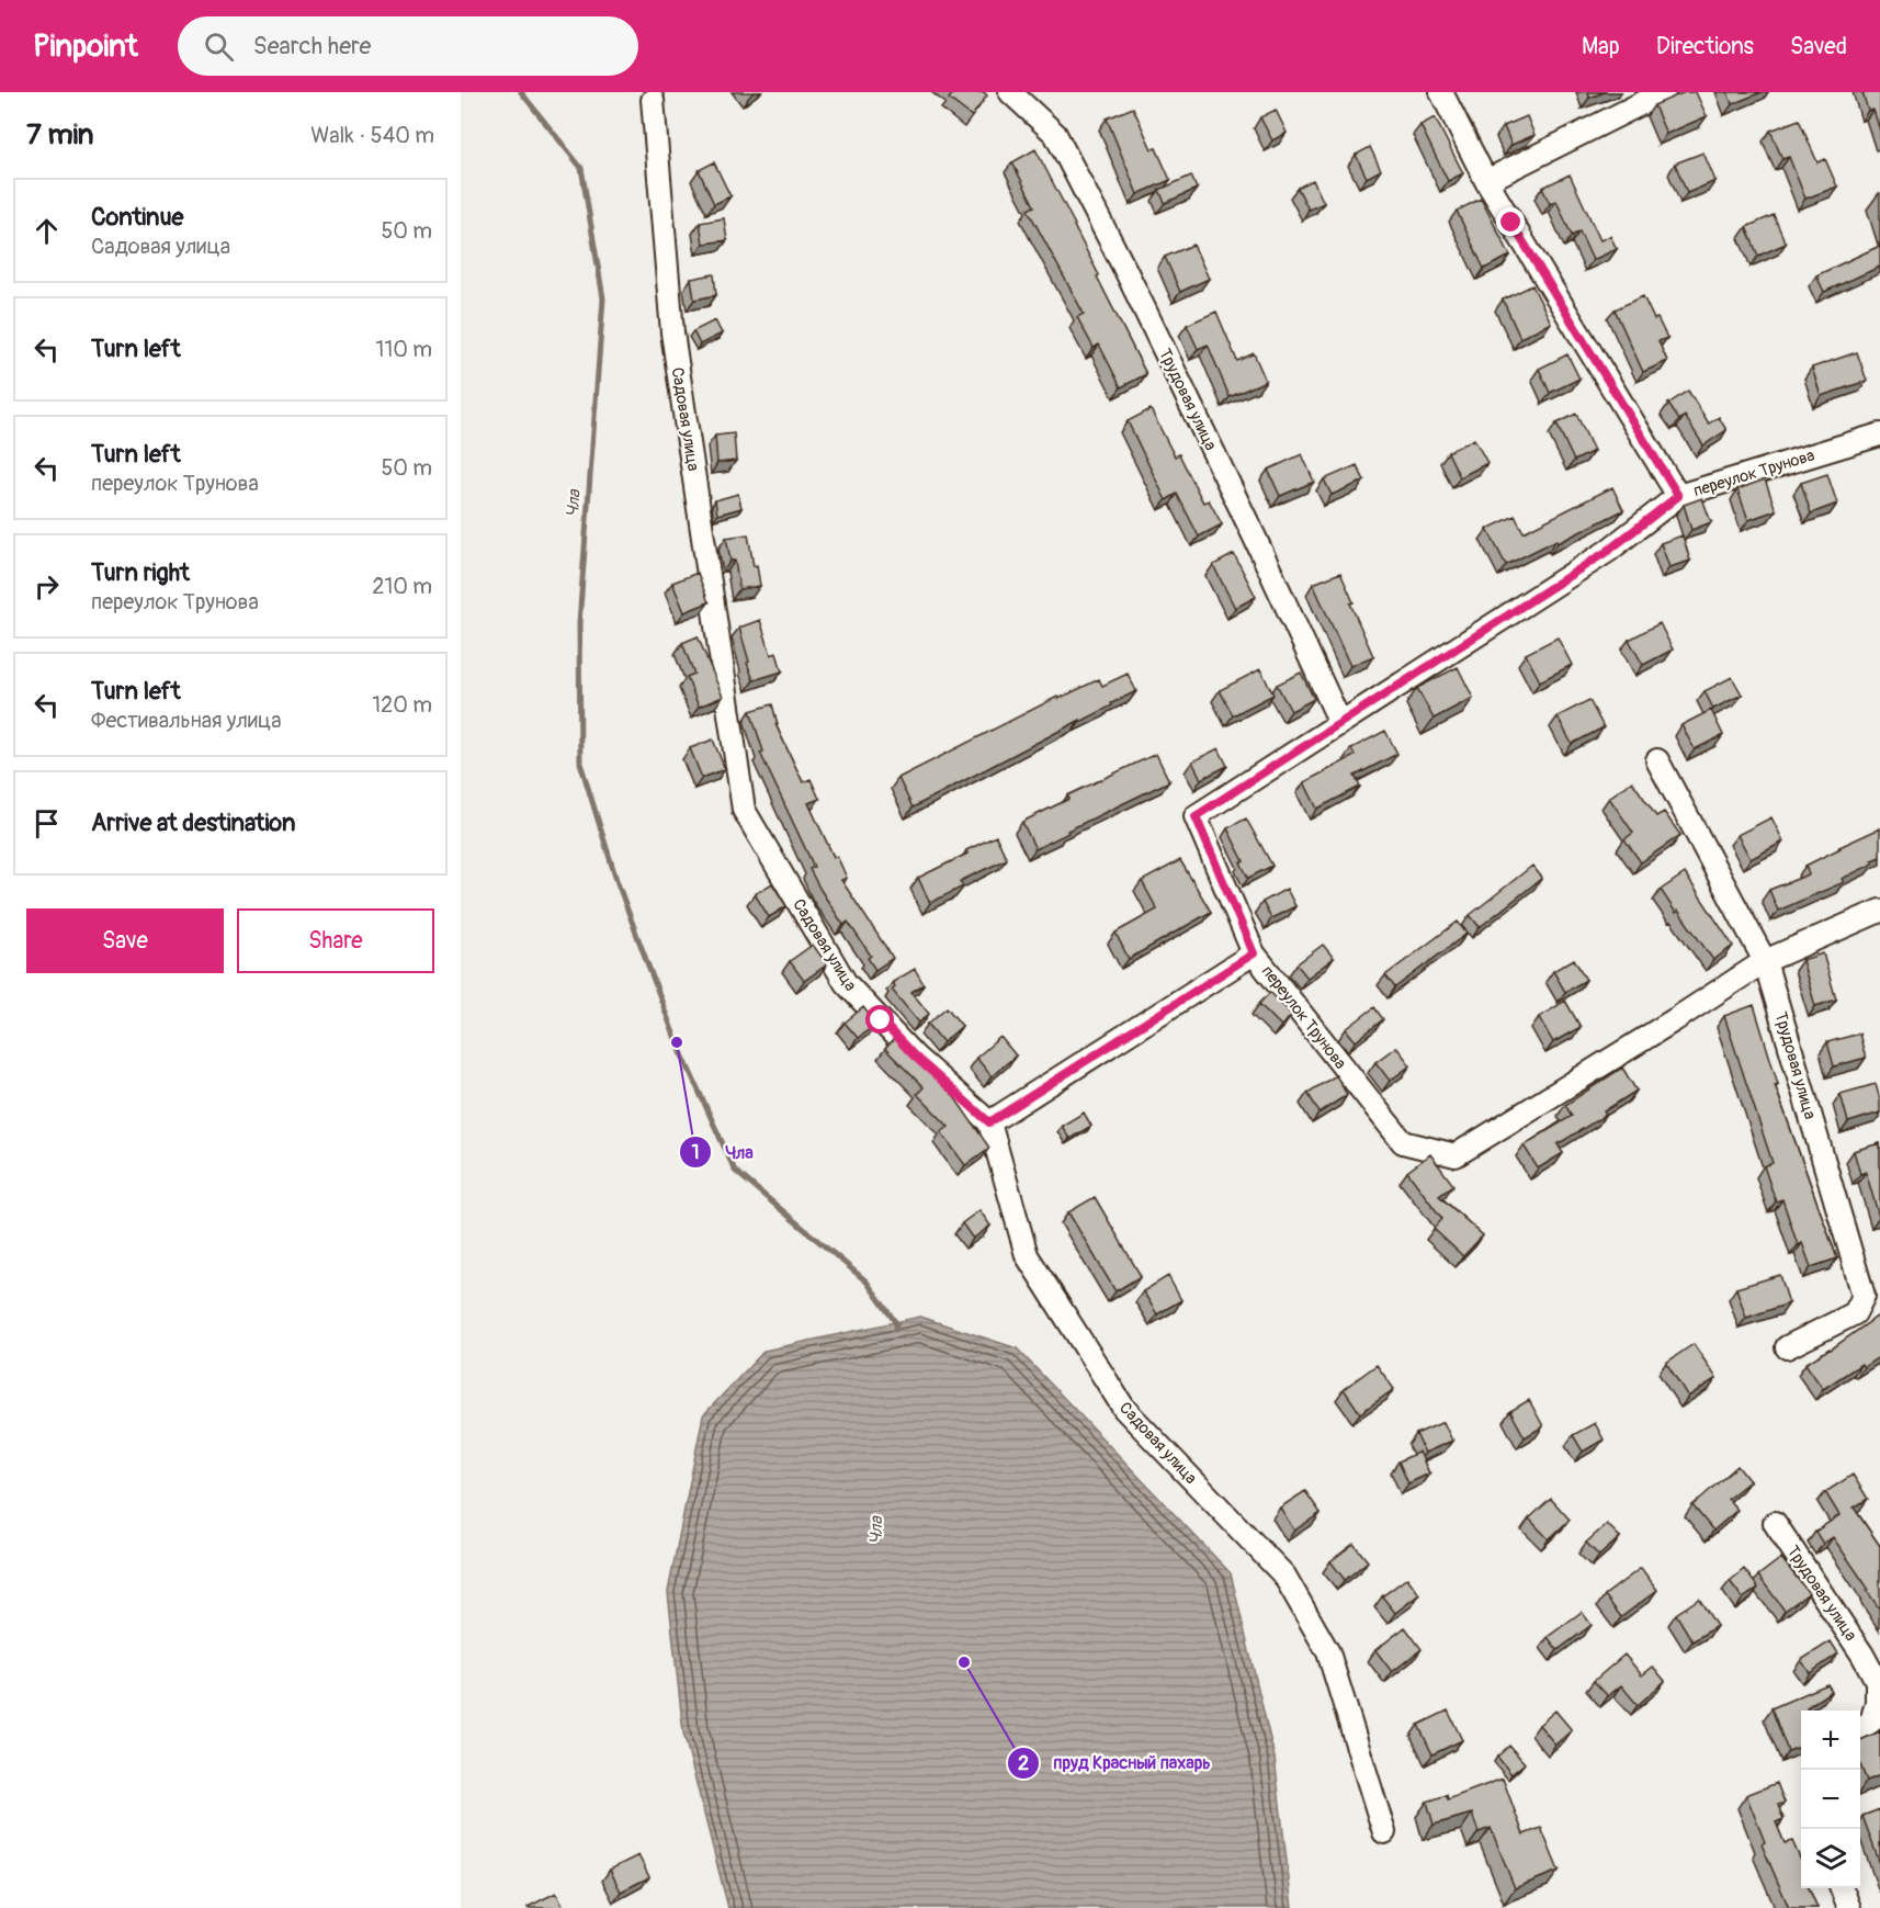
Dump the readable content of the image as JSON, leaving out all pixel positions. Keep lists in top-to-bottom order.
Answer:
{
  "streets": {
    "street": ["Трудовая улица", "Садовая улица", "переулок Трунова"]
  },
  "crossings": [
    ["Трудовая улица", "переулок Трунова"]
  ],
  "water": ["Чла"],
  "places": ["Чла", "пруд Красный пахарь"],
  "page": {
    "header": "Pinpoint",
    "search": "Search here",
    "nav": ["Map", "Directions", "Saved"],
    "heading": ["7 min", "Walk · 540 m"],
    "list": [
      ["Continue", "Садовая улица", "50 m"],
      ["Turn left", "110 m"],
      ["Turn left", "переулок Трунова", "50 m"],
      ["Turn right", "переулок Трунова", "210 m"],
      ["Turn left", "Фестивальная улица", "120 m"],
      "Arrive at destination"
    ],
    "buttons": ["Save", "Share"],
    "map_buttons": ["+", "−"]
  }
}
